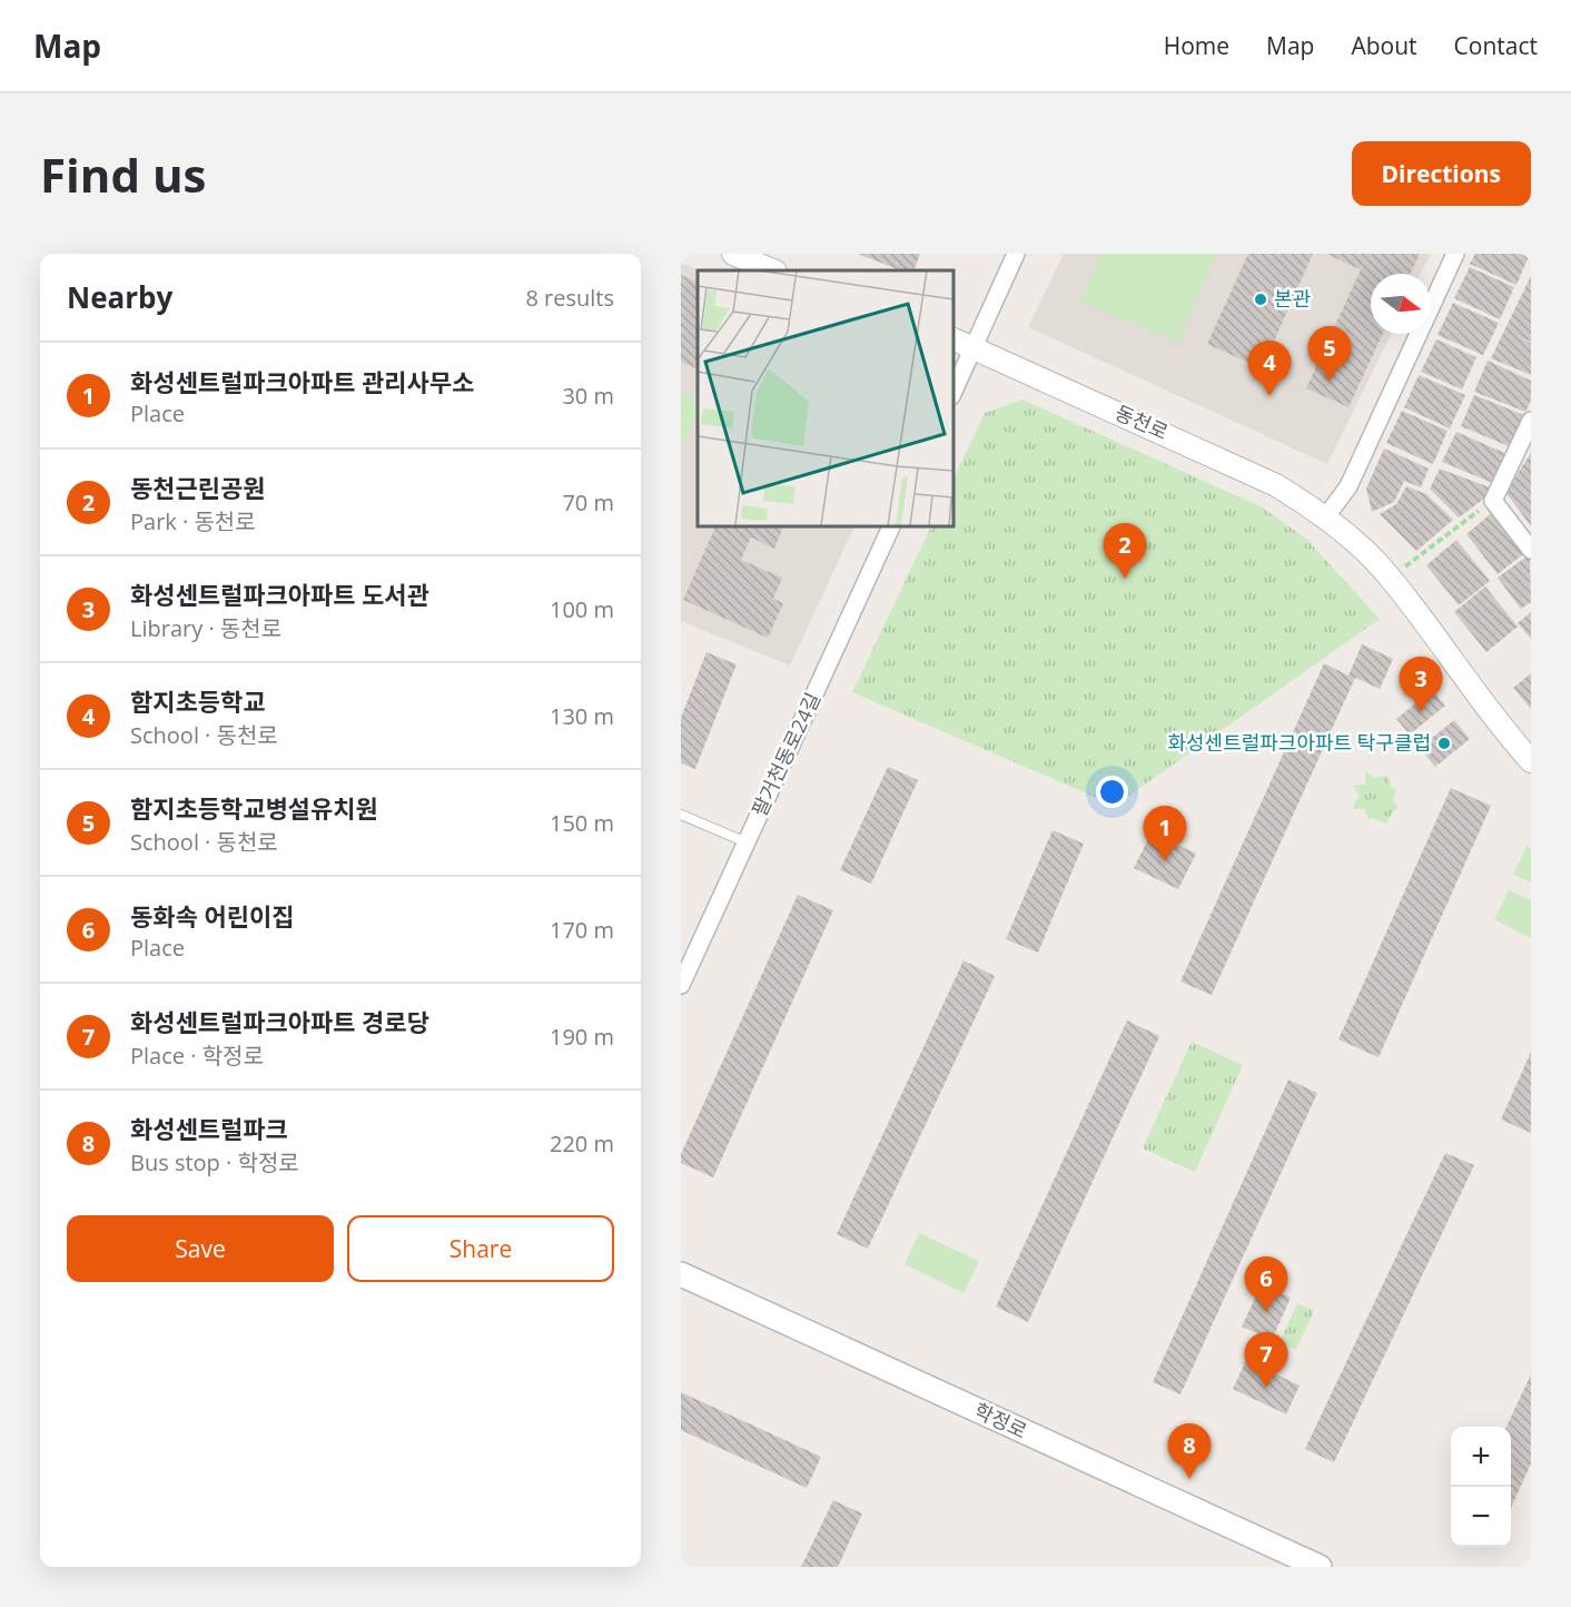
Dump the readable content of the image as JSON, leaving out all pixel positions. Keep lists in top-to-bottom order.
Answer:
{
  "streets": {
    "main road": ["학정로"],
    "street": ["동천로", "팔거천동로24길"]
  },
  "places": ["본관", "화성센트럴파크아파트 탁구클럽"],
  "north": "right",
  "page": {
    "header": "Map",
    "nav": [
      "Home",
      "Map",
      "About",
      "Contact"
    ],
    "buttons": [
      "Directions",
      ["Save", "Share"]
    ],
    "title": "Find us",
    "heading": ["Nearby", "8 results"],
    "pins": [
      "5",
      "4",
      "2",
      "3",
      "1",
      "6",
      "7",
      "8"
    ],
    "list": [
      {
        "mark": "1",
        "name": "화성센트럴파크아파트 관리사무소",
        "note": "Place",
        "value": "30 m"
      },
      {
        "mark": "2",
        "name": "동천근린공원",
        "note": "Park · 동천로",
        "value": "70 m"
      },
      {
        "mark": "3",
        "name": "화성센트럴파크아파트 도서관",
        "note": "Library · 동천로",
        "value": "100 m"
      },
      {
        "mark": "4",
        "name": "함지초등학교",
        "note": "School · 동천로",
        "value": "130 m"
      },
      {
        "mark": "5",
        "name": "함지초등학교병설유치원",
        "note": "School · 동천로",
        "value": "150 m"
      },
      {
        "mark": "6",
        "name": "동화속 어린이집",
        "note": "Place",
        "value": "170 m"
      },
      {
        "mark": "7",
        "name": "화성센트럴파크아파트 경로당",
        "note": "Place · 학정로",
        "value": "190 m"
      },
      {
        "mark": "8",
        "name": "화성센트럴파크",
        "note": "Bus stop · 학정로",
        "value": "220 m"
      }
    ],
    "map_buttons": ["+", "−"]
  }
}
